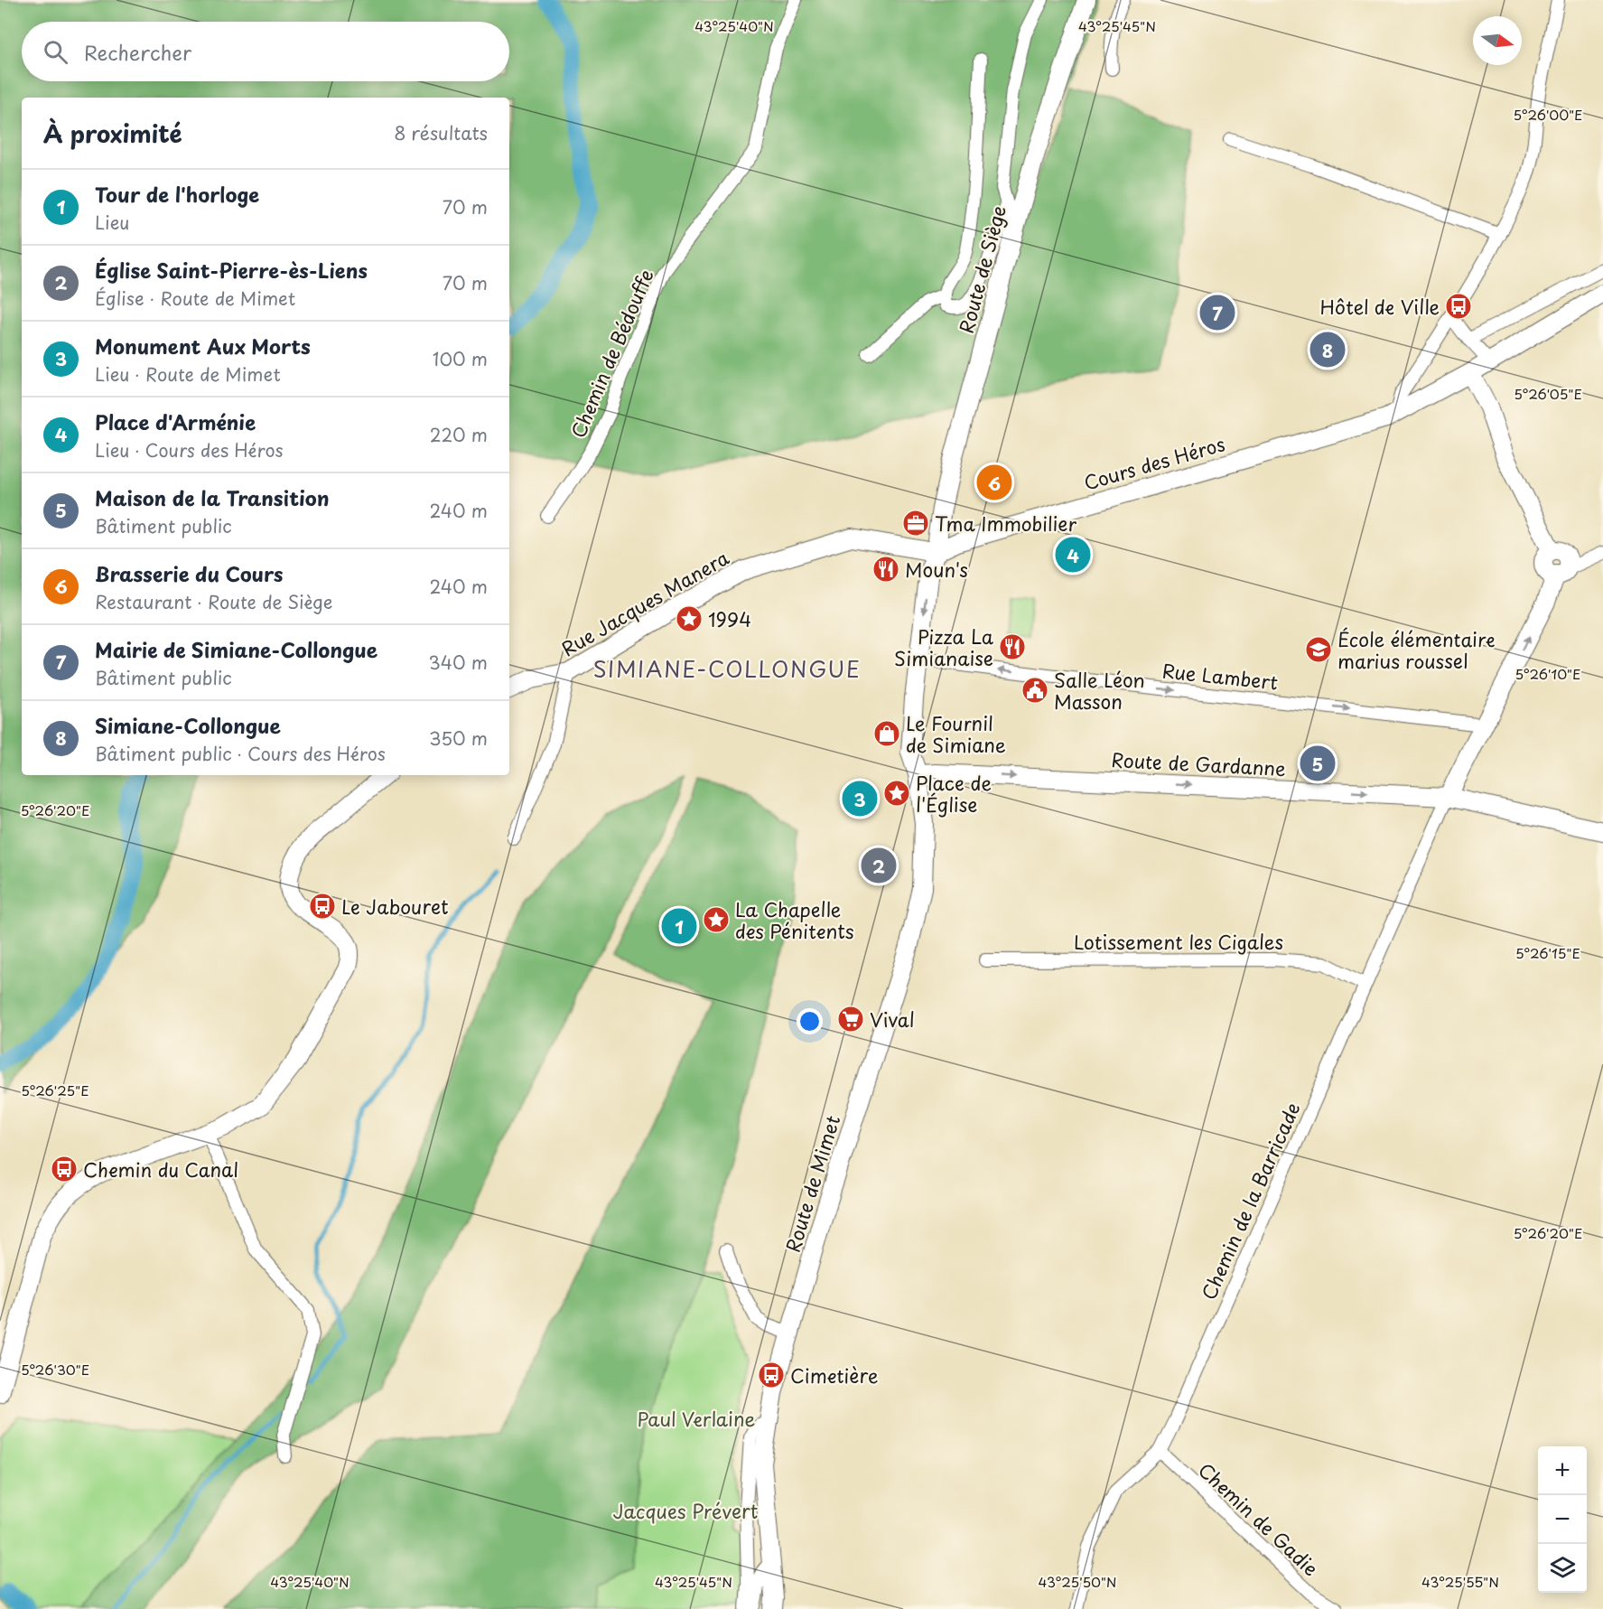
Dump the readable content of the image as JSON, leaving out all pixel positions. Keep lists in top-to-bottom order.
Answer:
{
  "streets": {
    "main road": [
      "Route de Siège",
      "Cours des Héros",
      "Rue Jacques Manera",
      "Route de Gardanne",
      "Route de Mimet"
    ],
    "street": [
      "Chemin de Bédouffe",
      "Rue Lambert",
      "Lotissement les Cigales",
      "Chemin de la Barricade",
      "Chemin de Gadie"
    ]
  },
  "crossings": [
    ["Route de Siège", "Cours des Héros"],
    ["Route de Siège", "Rue Jacques Manera"],
    ["Route de Siège", "Rue Lambert"],
    ["Route de Siège", "Route de Mimet"],
    ["Cours des Héros", "Rue Jacques Manera"],
    ["Rue Lambert", "Route de Mimet"],
    ["Route de Gardanne", "Route de Mimet"],
    ["Route de Gardanne", "Chemin de la Barricade"],
    ["Lotissement les Cigales", "Chemin de la Barricade"],
    ["Chemin de la Barricade", "Chemin de Gadie"]
  ],
  "one_way": ["Route de Gardanne"],
  "districts": ["SIMIANE-COLLONGUE"],
  "parks": ["Paul Verlaine", "Jacques Prévert"],
  "places": {
    "bus stop": [
      "Hôtel de Ville",
      "Le Jabouret",
      "Chemin du Canal",
      "Cimetière"
    ],
    "office": ["Tma Immobilier"],
    "restaurant": ["Moun's", "Pizza La Simianaise"],
    "place": ["1994", "Place de l'Église", "La Chapelle des Pénitents"],
    "school or university": ["École élémentaire marius roussel"],
    "public building": ["Salle Léon Masson"],
    "shop": ["Le Fournil de Simiane"],
    "supermarket": ["Vival"]
  },
  "north": "right",
  "page": {
    "search": "Rechercher",
    "heading": ["À proximité", "8 résultats"],
    "list": [
      {
        "mark": "1",
        "name": "Tour de l'horloge",
        "note": "Lieu",
        "value": "70 m"
      },
      {
        "mark": "2",
        "name": "Église Saint-Pierre-ès-Liens",
        "note": "Église · Route de Mimet",
        "value": "70 m"
      },
      {
        "mark": "3",
        "name": "Monument Aux Morts",
        "note": "Lieu · Route de Mimet",
        "value": "100 m"
      },
      {
        "mark": "4",
        "name": "Place d'Arménie",
        "note": "Lieu · Cours des Héros",
        "value": "220 m"
      },
      {
        "mark": "5",
        "name": "Maison de la Transition",
        "note": "Bâtiment public",
        "value": "240 m"
      },
      {
        "mark": "6",
        "name": "Brasserie du Cours",
        "note": "Restaurant · Route de Siège",
        "value": "240 m"
      },
      {
        "mark": "7",
        "name": "Mairie de Simiane-Collongue",
        "note": "Bâtiment public",
        "value": "340 m"
      },
      {
        "mark": "8",
        "name": "Simiane-Collongue",
        "note": "Bâtiment public · Cours des Héros",
        "value": "350 m"
      }
    ],
    "pins": [
      "7",
      "8",
      "6",
      "4",
      "5",
      "3",
      "2",
      "1"
    ],
    "map_buttons": ["+", "−"]
  },
  "coordinates": [
    "43°25'40\"N",
    "43°25'45\"N",
    "5°26'00\"E",
    "5°26'05\"E",
    "5°26'10\"E",
    "5°26'20\"E",
    "5°26'15\"E",
    "5°26'25\"E",
    "5°26'30\"E",
    "43°25'50\"N",
    "43°25'55\"N"
  ]
}
